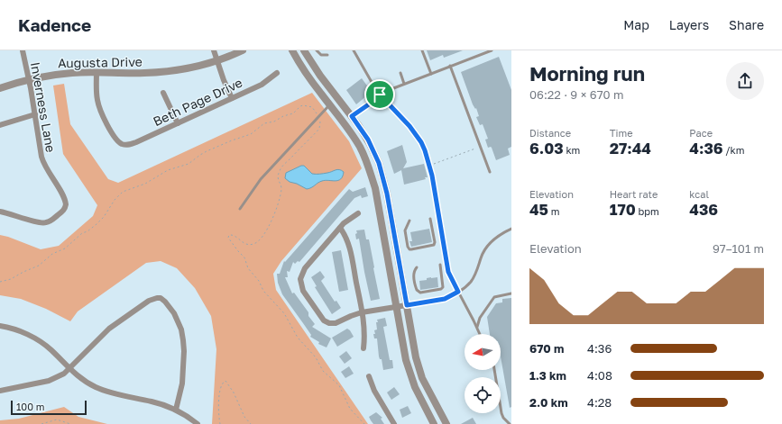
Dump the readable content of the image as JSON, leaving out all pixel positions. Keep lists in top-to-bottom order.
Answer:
{
  "streets": {
    "street": ["Augusta Drive", "Beth Page Drive", "Inverness Lane"]
  },
  "crossings": [
    ["Augusta Drive", "Beth Page Drive"],
    ["Augusta Drive", "Inverness Lane"]
  ],
  "scale_bar": "100 m",
  "north": "left",
  "page": {
    "header": "Kadence",
    "nav": ["Map", "Layers", "Share"],
    "heading": ["Morning run", "06:22 · 9 × 670 m"],
    "stats": [
      ["Distance", "6.03 km"],
      ["Time", "27:44"],
      ["Pace", "4:36 /km"],
      ["Elevation", "45 m"],
      ["Heart rate", "170 bpm"],
      ["kcal", "436"]
    ],
    "chart": ["Elevation", "97–101 m"],
    "list": [
      {
        "name": "670 m",
        "note": "4:36"
      },
      {
        "name": "1.3 km",
        "note": "4:08"
      },
      {
        "name": "2.0 km",
        "note": "4:28"
      }
    ],
    "scale": "100 m"
  }
}
